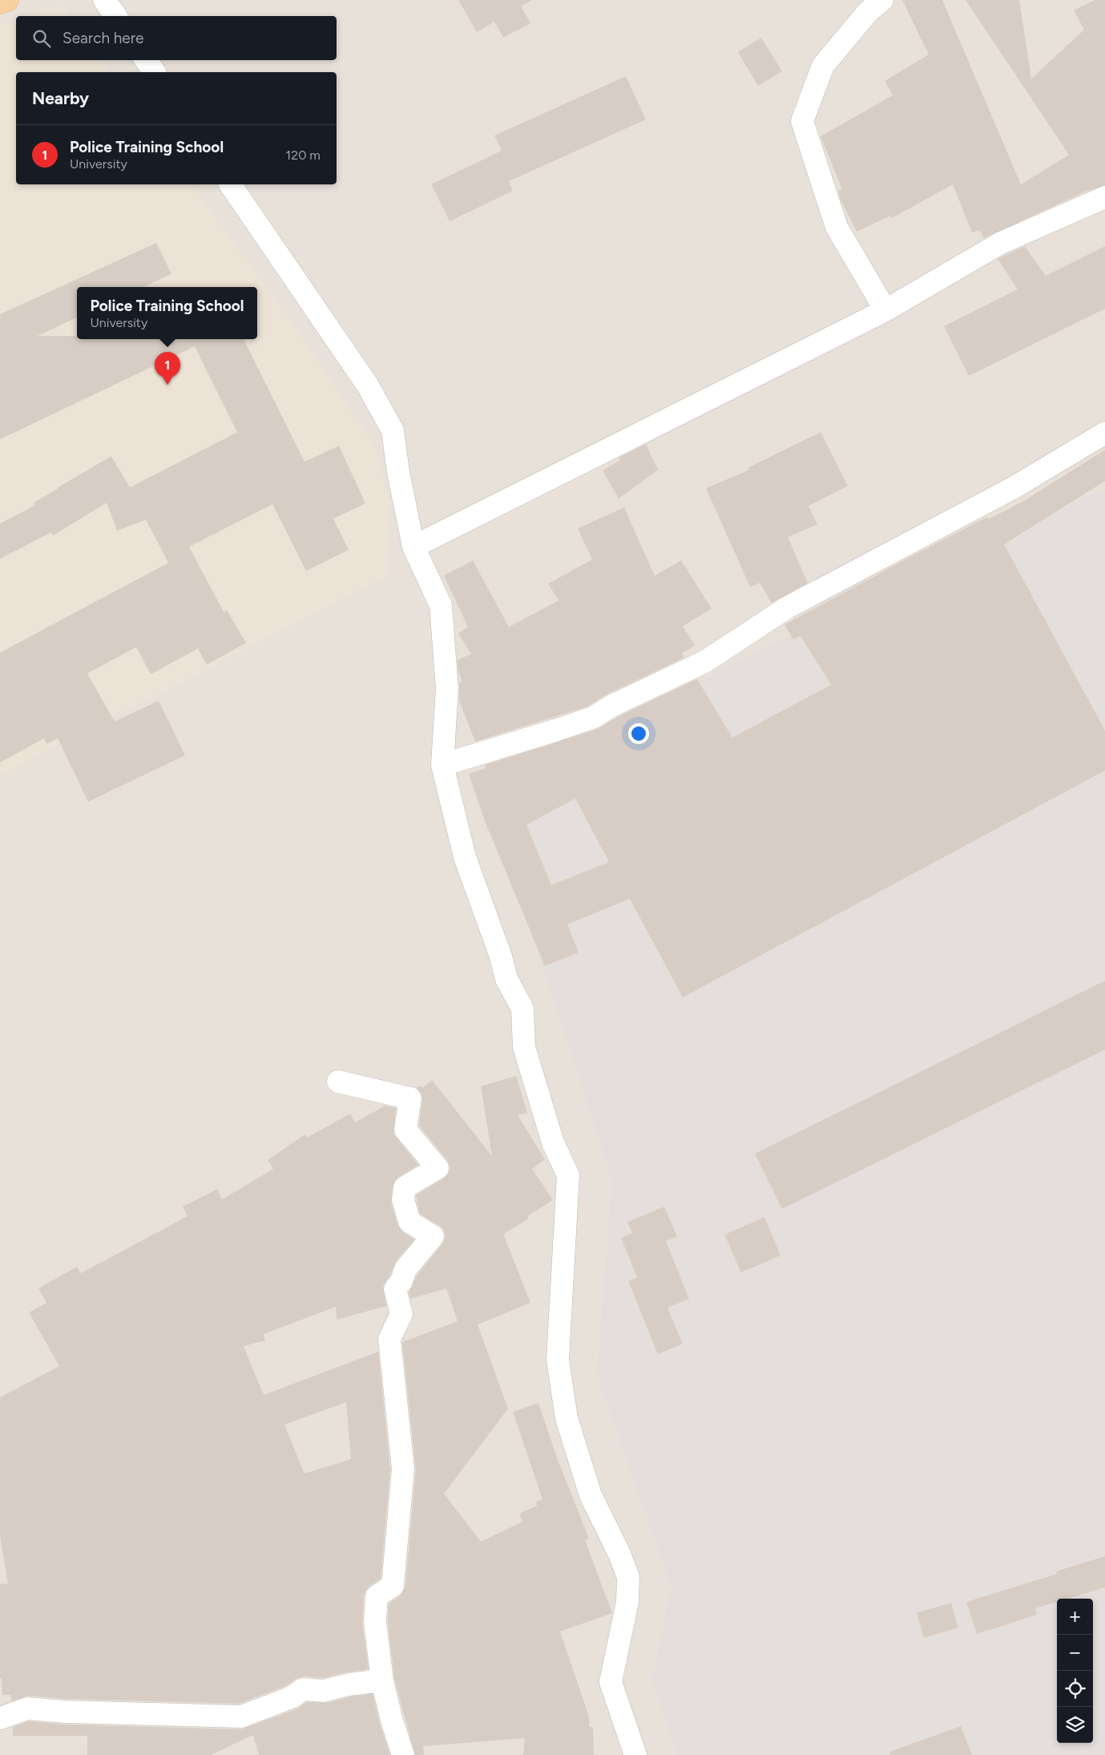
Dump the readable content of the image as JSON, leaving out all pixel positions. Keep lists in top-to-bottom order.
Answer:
{
  "page": {
    "search": "Search here",
    "heading": "Nearby",
    "list": [
      {
        "mark": "1",
        "name": "Police Training School",
        "note": "University",
        "value": "120 m"
      }
    ],
    "popup": ["Police Training School", "University"],
    "pins": "1",
    "map_buttons": ["+", "−"]
  }
}
